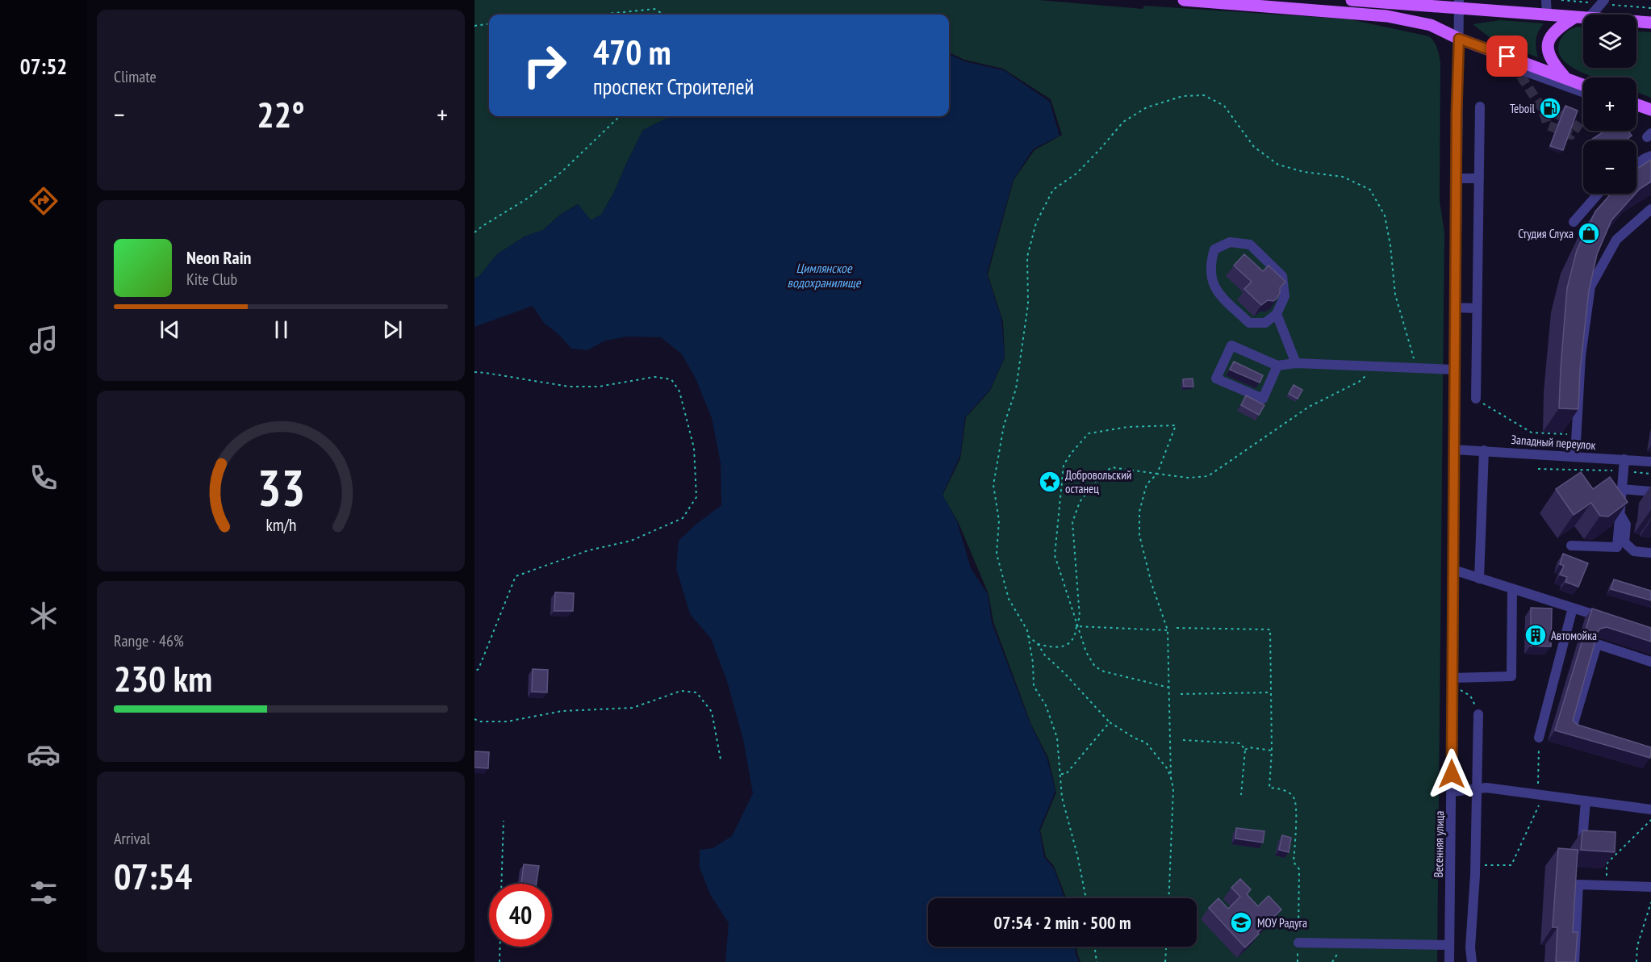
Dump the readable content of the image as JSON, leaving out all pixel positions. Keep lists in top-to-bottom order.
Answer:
{
  "streets": {
    "street": ["Западный переулок", "Весенняя улица"]
  },
  "crossings": [
    ["Западный переулок", "Весенняя улица"]
  ],
  "water": ["Цимлянское водохранилище"],
  "places": {
    "fuel station": ["Teboil"],
    "shop": ["Студия Слуха"],
    "place": ["Добровольский останец"],
    "building": ["Автомойка"],
    "school or university": ["МОУ Радуга"]
  },
  "page": {
    "tabs": "07:52",
    "tile": [
      "Climate",
      ["Range · 46%", "230 km"],
      ["Arrival", "07:54"]
    ],
    "map_buttons": ["+", "−"],
    "turn": ["470 m", "проспект Строителей"],
    "heat": ["−", "22°", "+"],
    "song": ["Neon Rain", "Kite Club"],
    "limit": "40",
    "trip": "07:54 · 2 min · 500 m",
    "gauge": ["33", "km/h"]
  }
}
